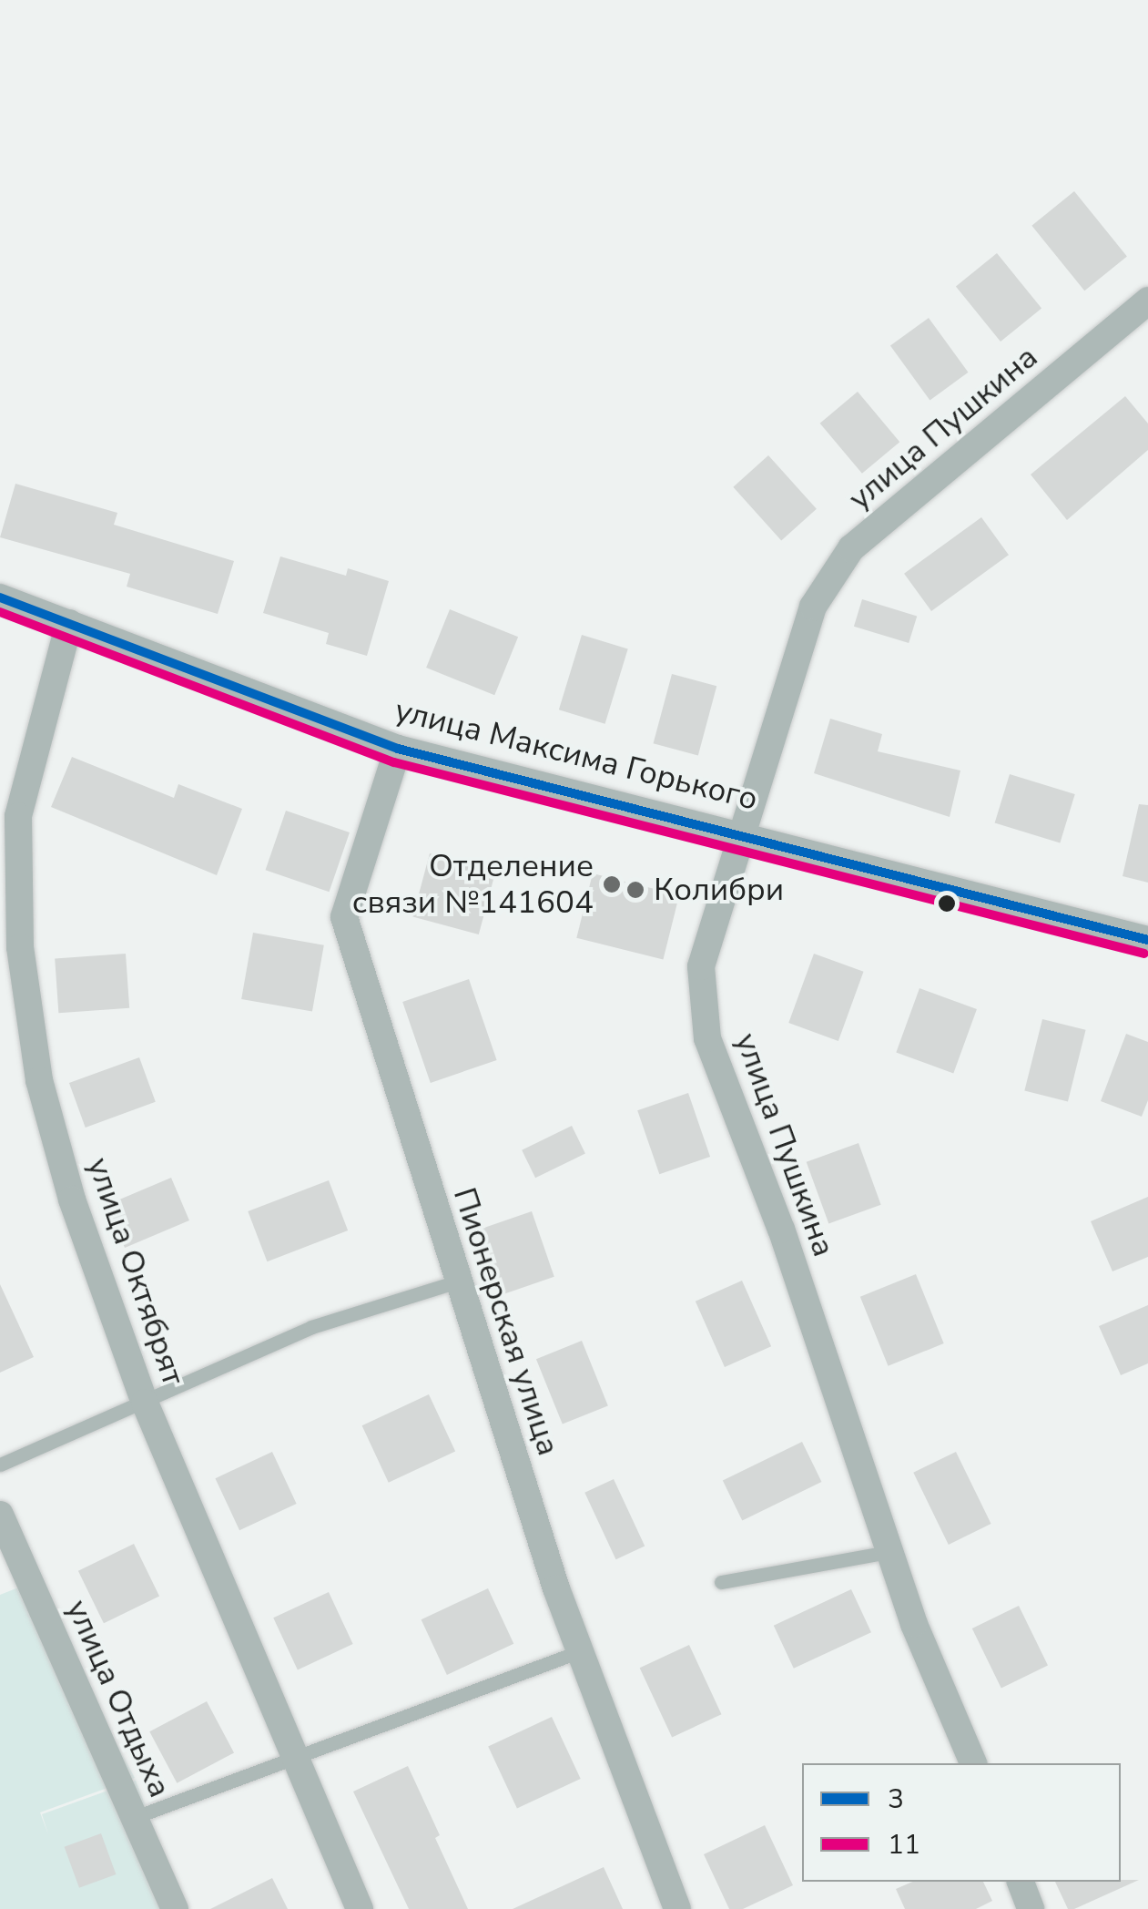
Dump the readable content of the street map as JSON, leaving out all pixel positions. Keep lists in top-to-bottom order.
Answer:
{
  "streets": {
    "street": [
      "улица Пушкина",
      "улица Максима Горького",
      "улица Октябрят",
      "Пионерская улица",
      "улица Отдыха"
    ]
  },
  "crossings": [
    ["улица Пушкина", "улица Максима Горького"],
    ["улица Максима Горького", "улица Октябрят"],
    ["улица Максима Горького", "Пионерская улица"]
  ],
  "places": ["Отделение связи №141604", "Колибри"],
  "lines": ["transit line 3", "transit line 11"],
  "legend": ["3", "11"]
}
